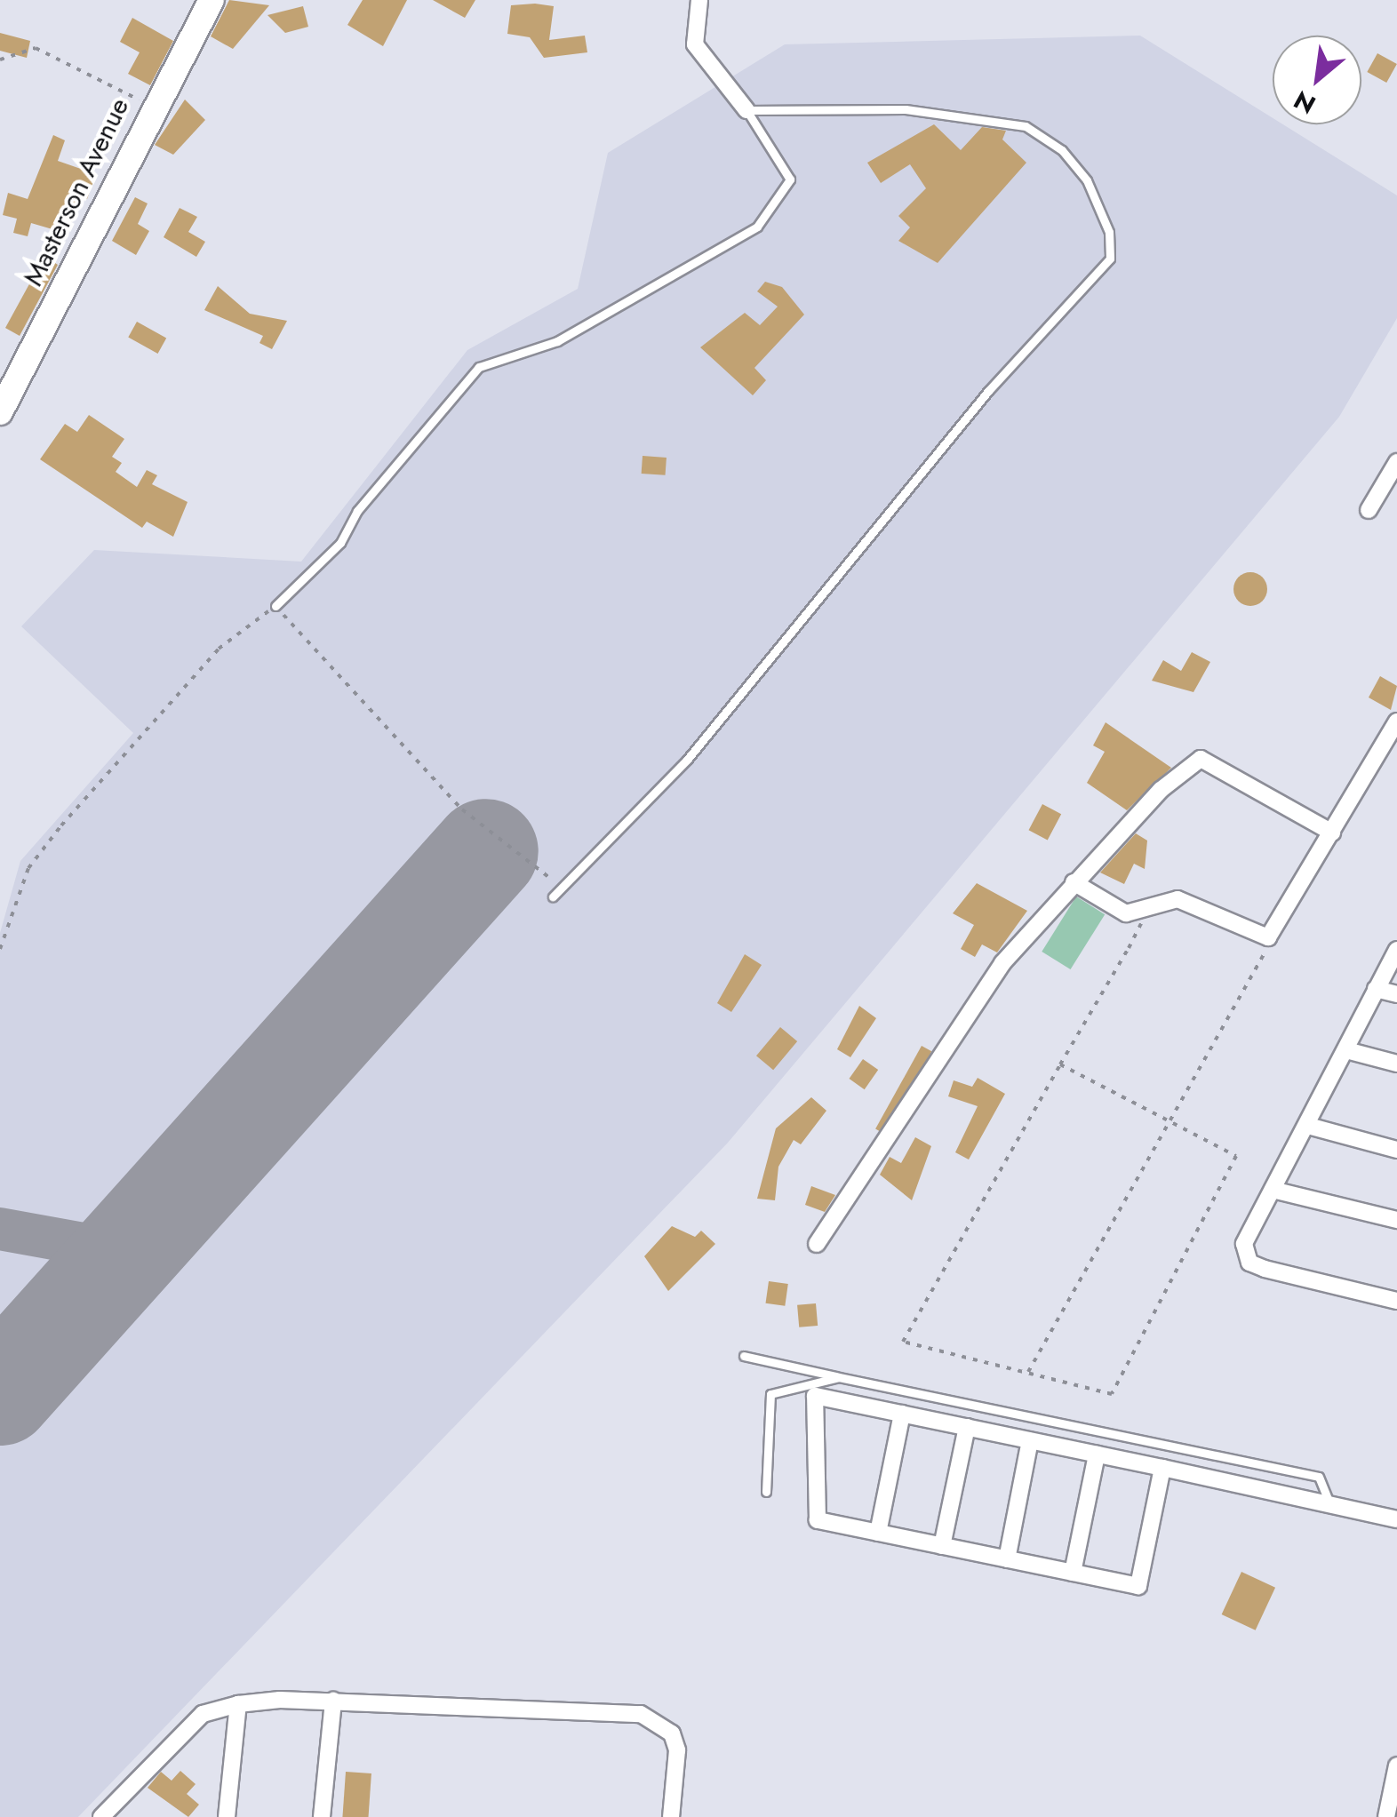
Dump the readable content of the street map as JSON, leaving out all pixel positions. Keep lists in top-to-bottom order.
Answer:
{
  "streets": {
    "main road": ["Masterson Avenue"]
  },
  "north": "bottom left"
}
